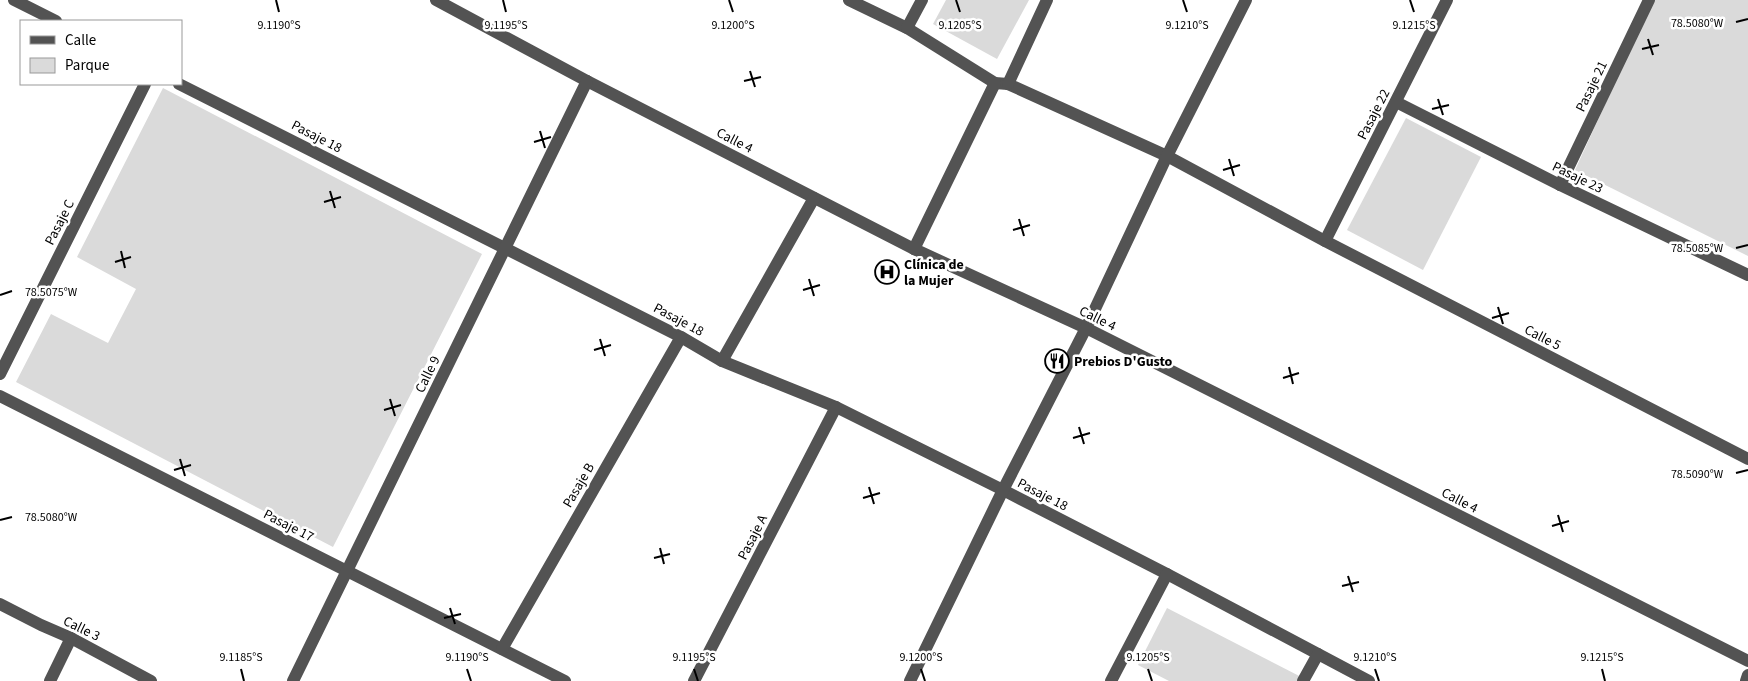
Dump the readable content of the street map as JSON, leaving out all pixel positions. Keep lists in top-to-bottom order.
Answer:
{
  "streets": {
    "street": [
      "Pasaje 21",
      "Pasaje 22",
      "Pasaje 18",
      "Calle 4",
      "Pasaje 23",
      "Pasaje C",
      "Calle 5",
      "Calle 9",
      "Pasaje B",
      "Pasaje 17",
      "Pasaje A",
      "Calle 3"
    ]
  },
  "crossings": [
    ["Pasaje 21", "Pasaje 23"],
    ["Pasaje 22", "Pasaje 23"],
    ["Pasaje 22", "Calle 5"],
    ["Pasaje 18", "Calle 9"],
    ["Pasaje 18", "Pasaje B"],
    ["Pasaje 18", "Pasaje A"],
    ["Calle 4", "Calle 9"],
    ["Calle 9", "Pasaje 17"],
    ["Pasaje B", "Pasaje 17"]
  ],
  "places": {
    "hospital": ["Clínica de la Mujer"],
    "restaurant": ["Prebios D'Gusto"]
  },
  "legend": ["Calle", "Parque"],
  "coordinates": [
    "78.5080°W",
    "9.1190°S",
    "9.1195°S",
    "9.1200°S",
    "9.1205°S",
    "9.1210°S",
    "9.1215°S",
    "78.5085°W",
    "78.5075°W",
    "78.5090°W",
    "9.1185°S"
  ]
}
